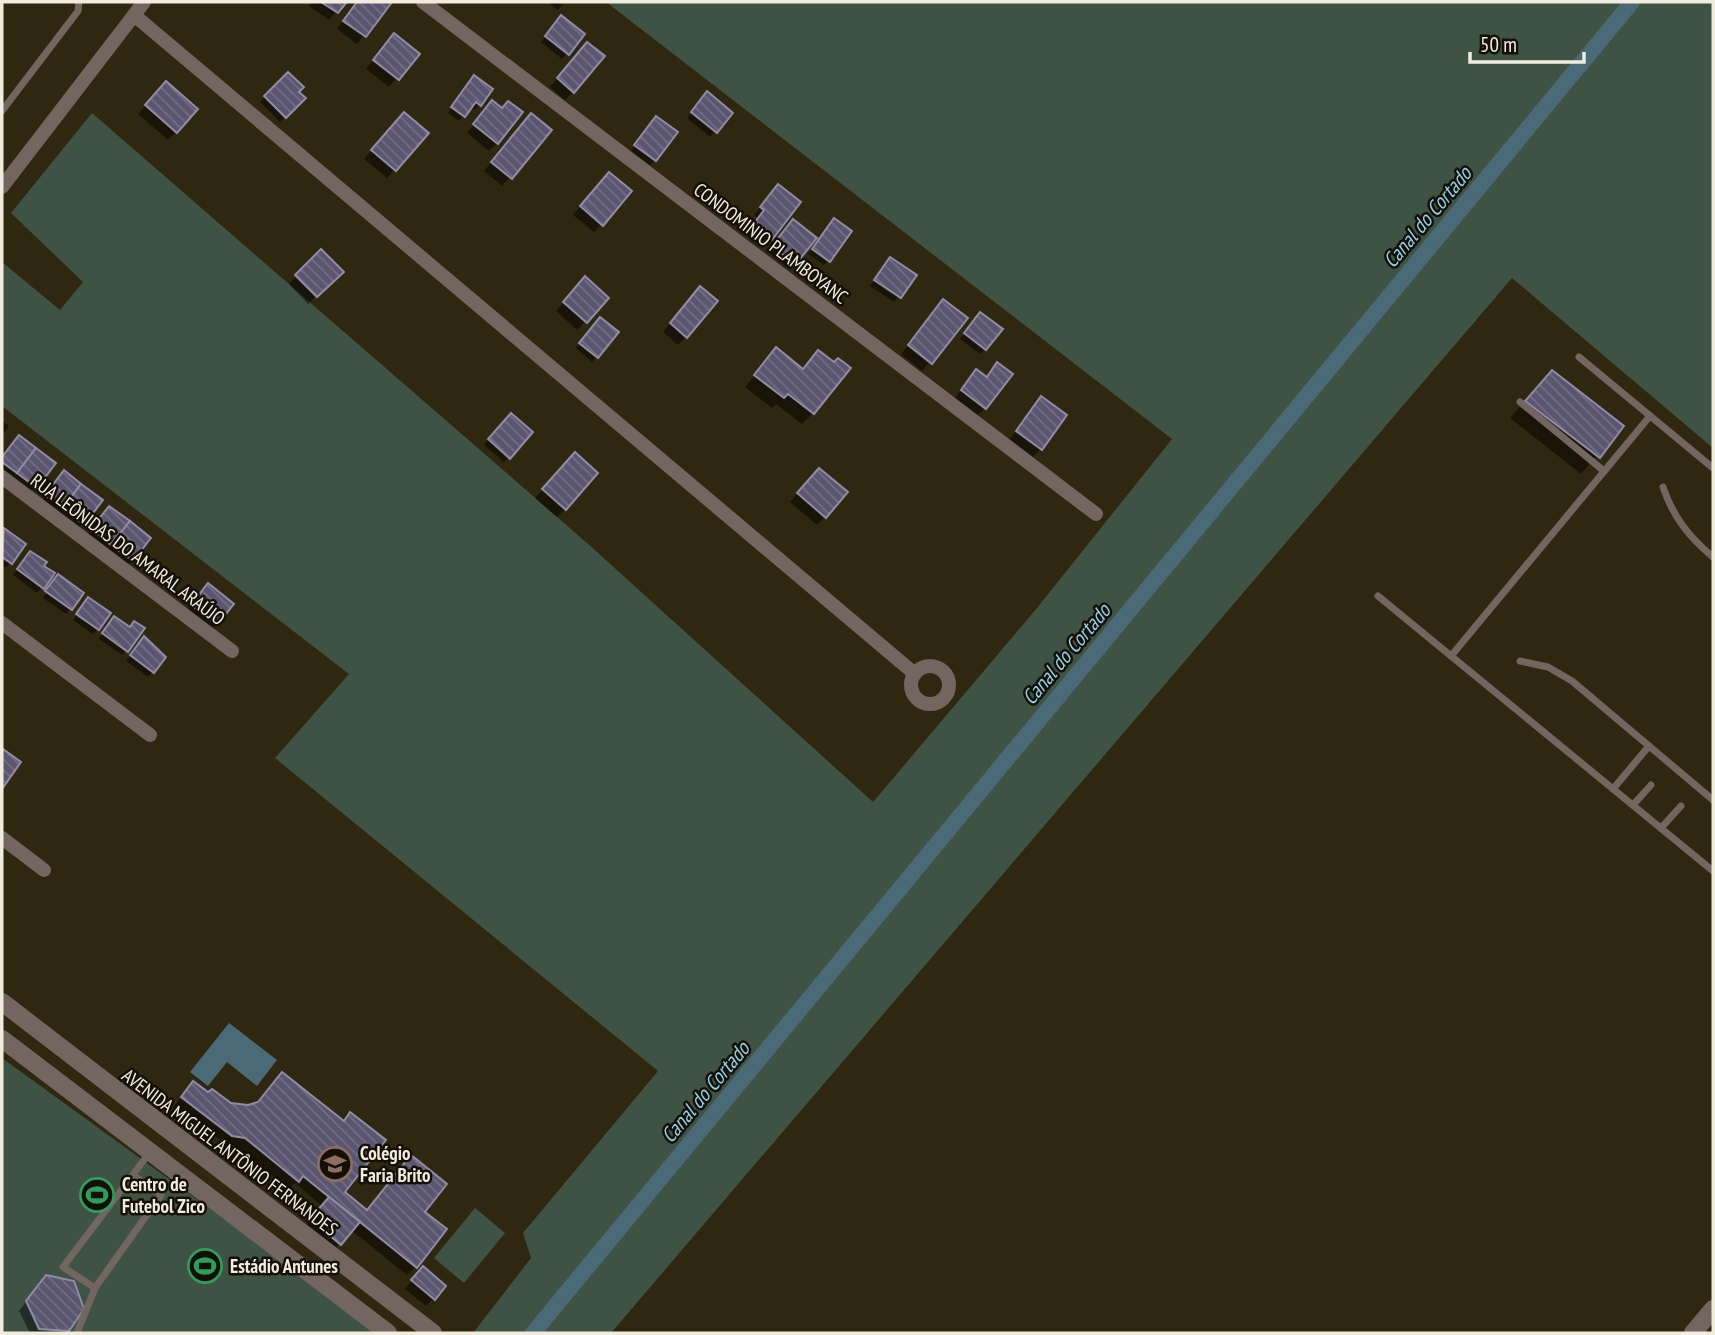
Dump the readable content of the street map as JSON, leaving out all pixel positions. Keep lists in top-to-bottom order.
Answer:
{
  "streets": {
    "street": ["CONDOMINIO PLAMBOYANC", "RUA LEÔNIDAS DO AMARAL ARAÚJO", "AVENIDA MIGUEL ANTÔNIO FERNANDES"]
  },
  "water": ["Canal do Cortado"],
  "places": {
    "school or university": ["Colégio Faria Brito"],
    "sports": ["Centro de Futebol Zico", "Estádio Antunes"]
  },
  "scale_bar": "50 m"
}
